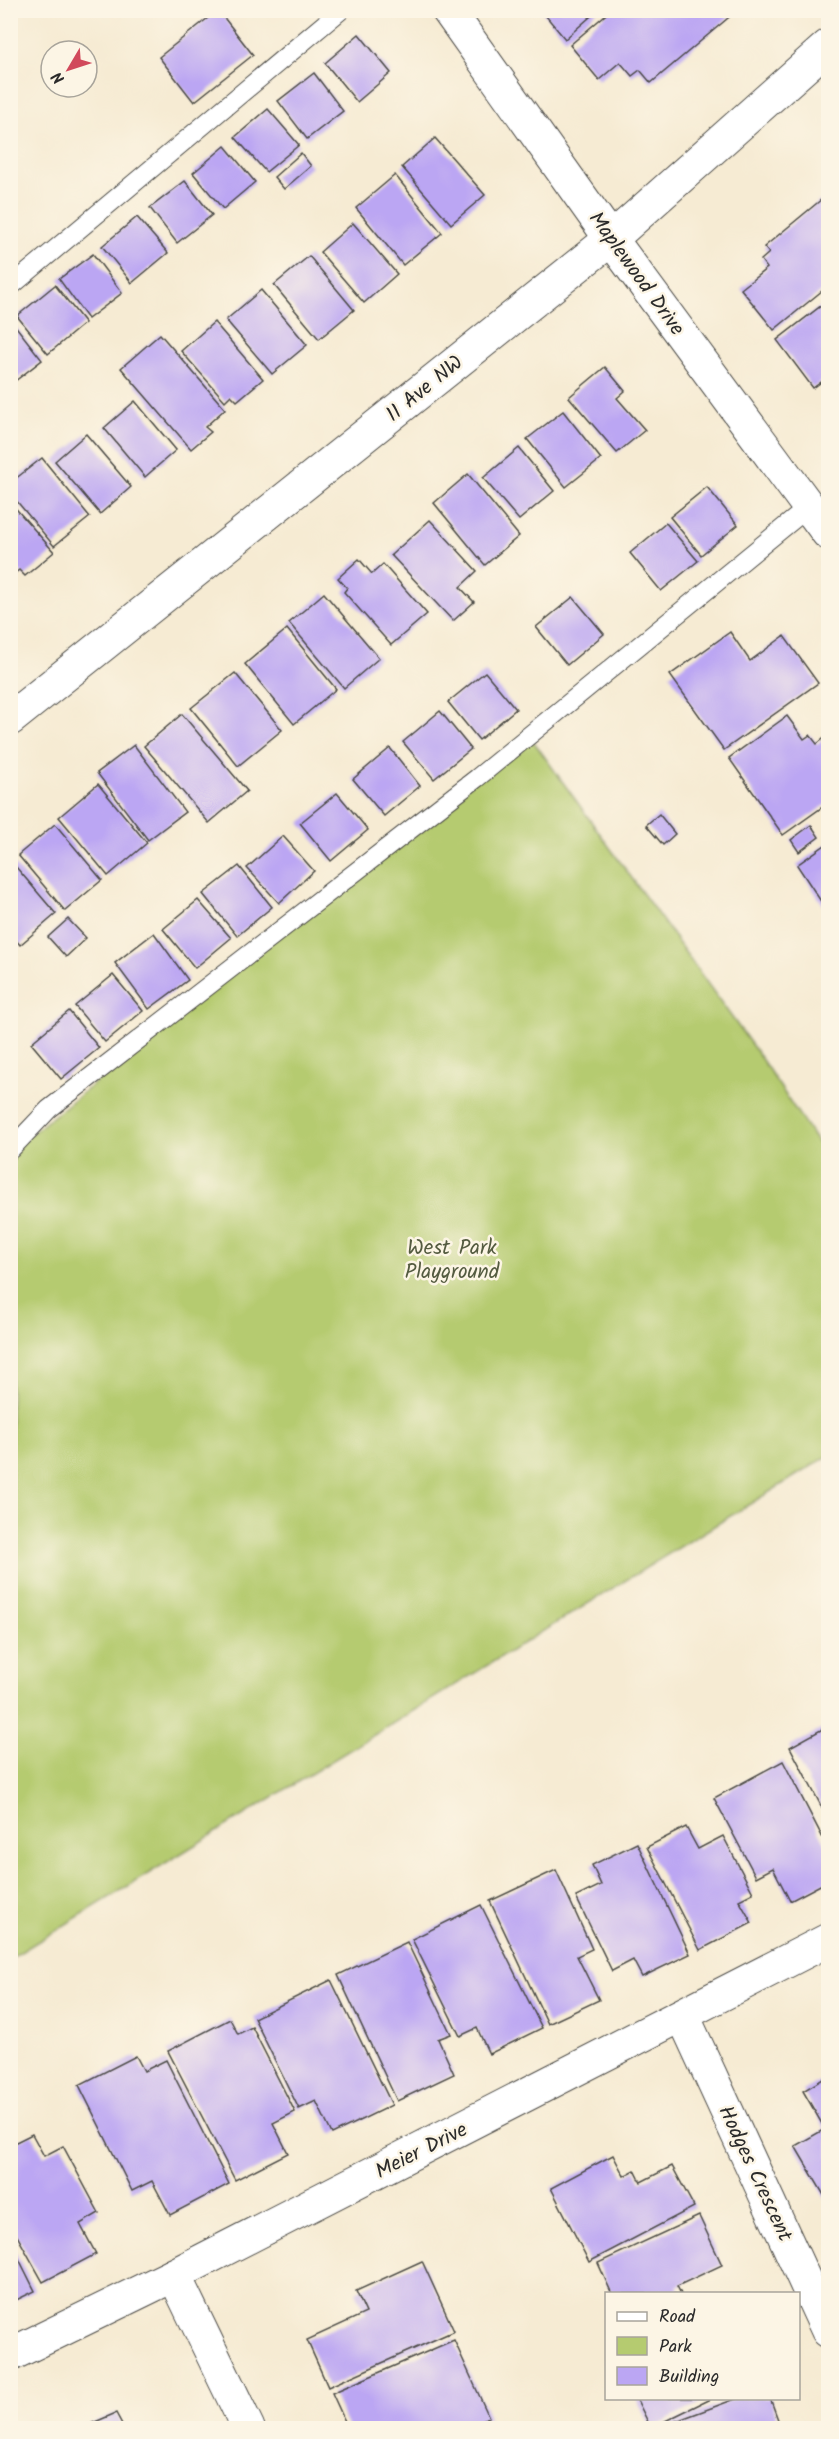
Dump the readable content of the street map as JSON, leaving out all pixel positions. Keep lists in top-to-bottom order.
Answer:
{
  "streets": {
    "street": [
      "Maplewood Drive",
      "11 Ave NW",
      "Meier Drive",
      "Hodges Crescent"
    ]
  },
  "crossings": [
    ["Maplewood Drive", "11 Ave NW"],
    ["Meier Drive", "Hodges Crescent"]
  ],
  "parks": ["West Park Playground"],
  "legend": ["Road", "Park", "Building"],
  "north": "bottom left"
}
